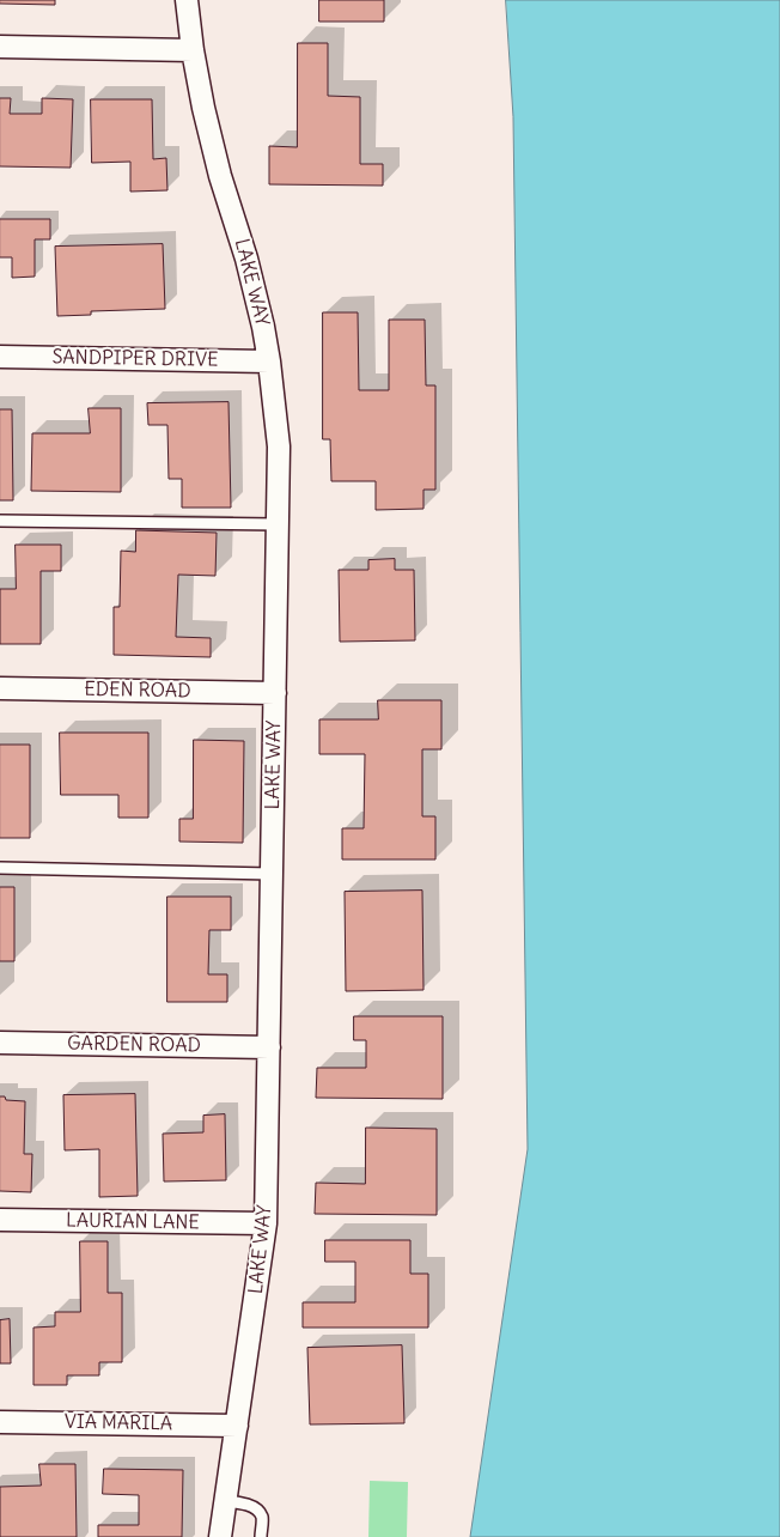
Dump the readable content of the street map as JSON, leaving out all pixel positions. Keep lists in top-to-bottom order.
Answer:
{
  "streets": {
    "street": [
      "LAKE WAY",
      "SANDPIPER DRIVE",
      "EDEN ROAD",
      "GARDEN ROAD",
      "LAURIAN LANE",
      "VIA MARILA"
    ]
  },
  "crossings": [
    ["LAKE WAY", "SANDPIPER DRIVE"],
    ["LAKE WAY", "EDEN ROAD"],
    ["LAKE WAY", "GARDEN ROAD"],
    ["LAKE WAY", "LAURIAN LANE"],
    ["LAKE WAY", "VIA MARILA"]
  ]
}
